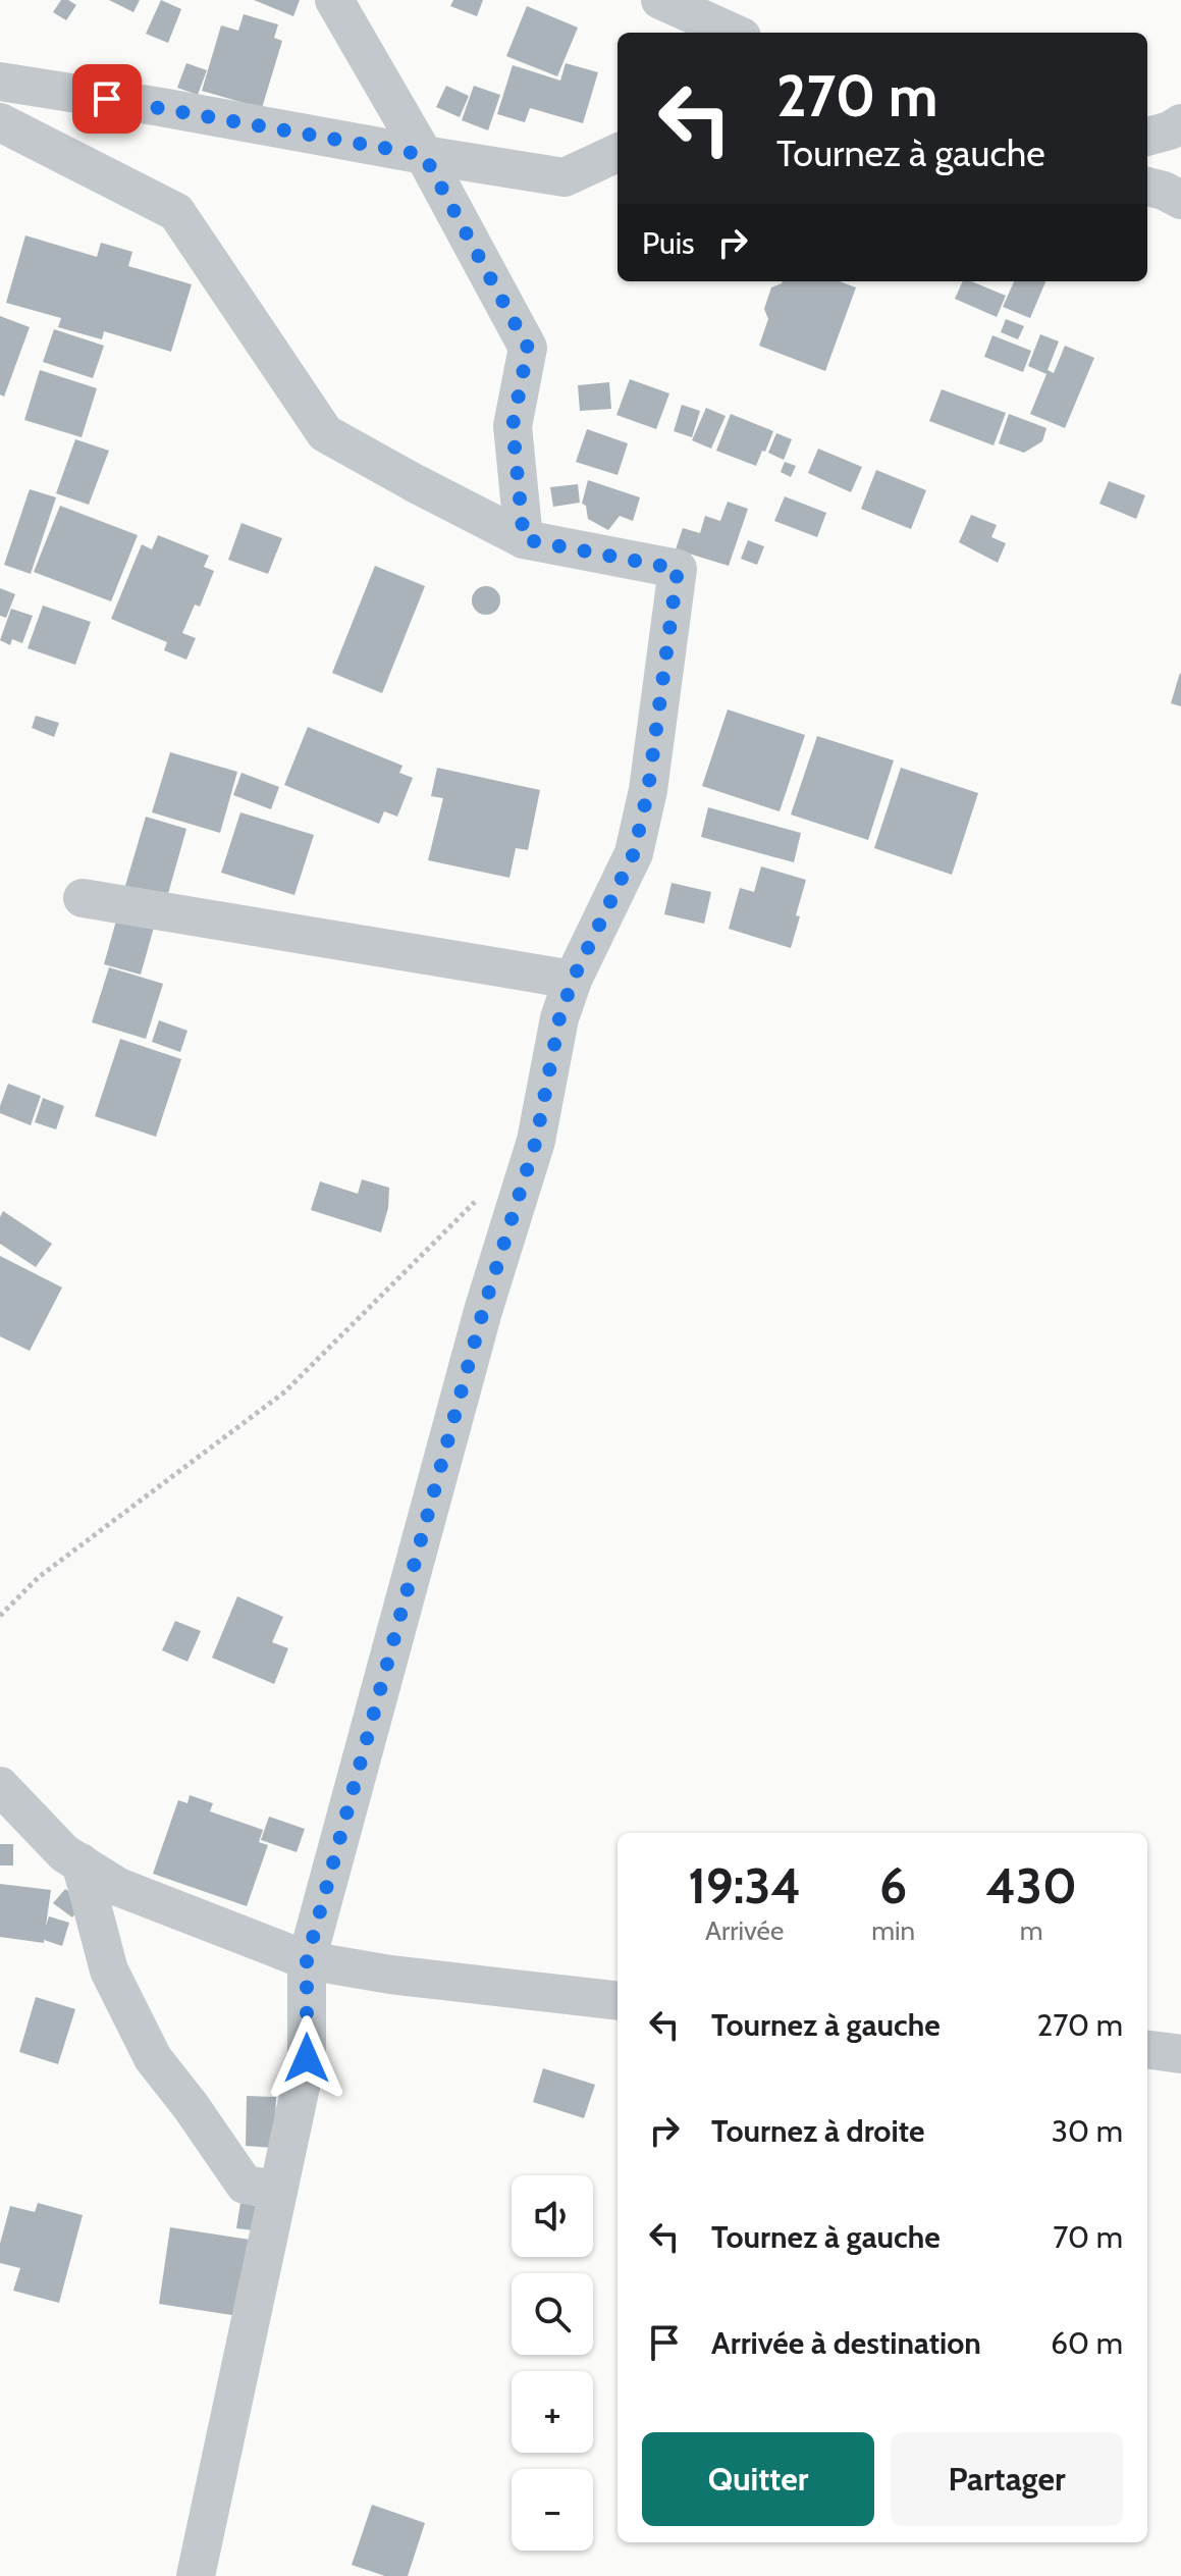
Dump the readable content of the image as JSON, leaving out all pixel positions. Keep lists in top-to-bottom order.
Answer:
{
  "page": {
    "turn": ["270 m", "Tournez à gauche"],
    "then": "Puis",
    "eta": [
      "19:34",
      "Arrivée",
      "6",
      "min",
      "430",
      "m"
    ],
    "list": [
      {
        "name": "Tournez à gauche",
        "value": "270 m"
      },
      {
        "name": "Tournez à droite",
        "value": "30 m"
      },
      {
        "name": "Tournez à gauche",
        "value": "70 m"
      },
      {
        "name": "Arrivée à destination",
        "value": "60 m"
      }
    ],
    "map_buttons": ["+", "−"],
    "buttons": ["Quitter", "Partager"]
  }
}
